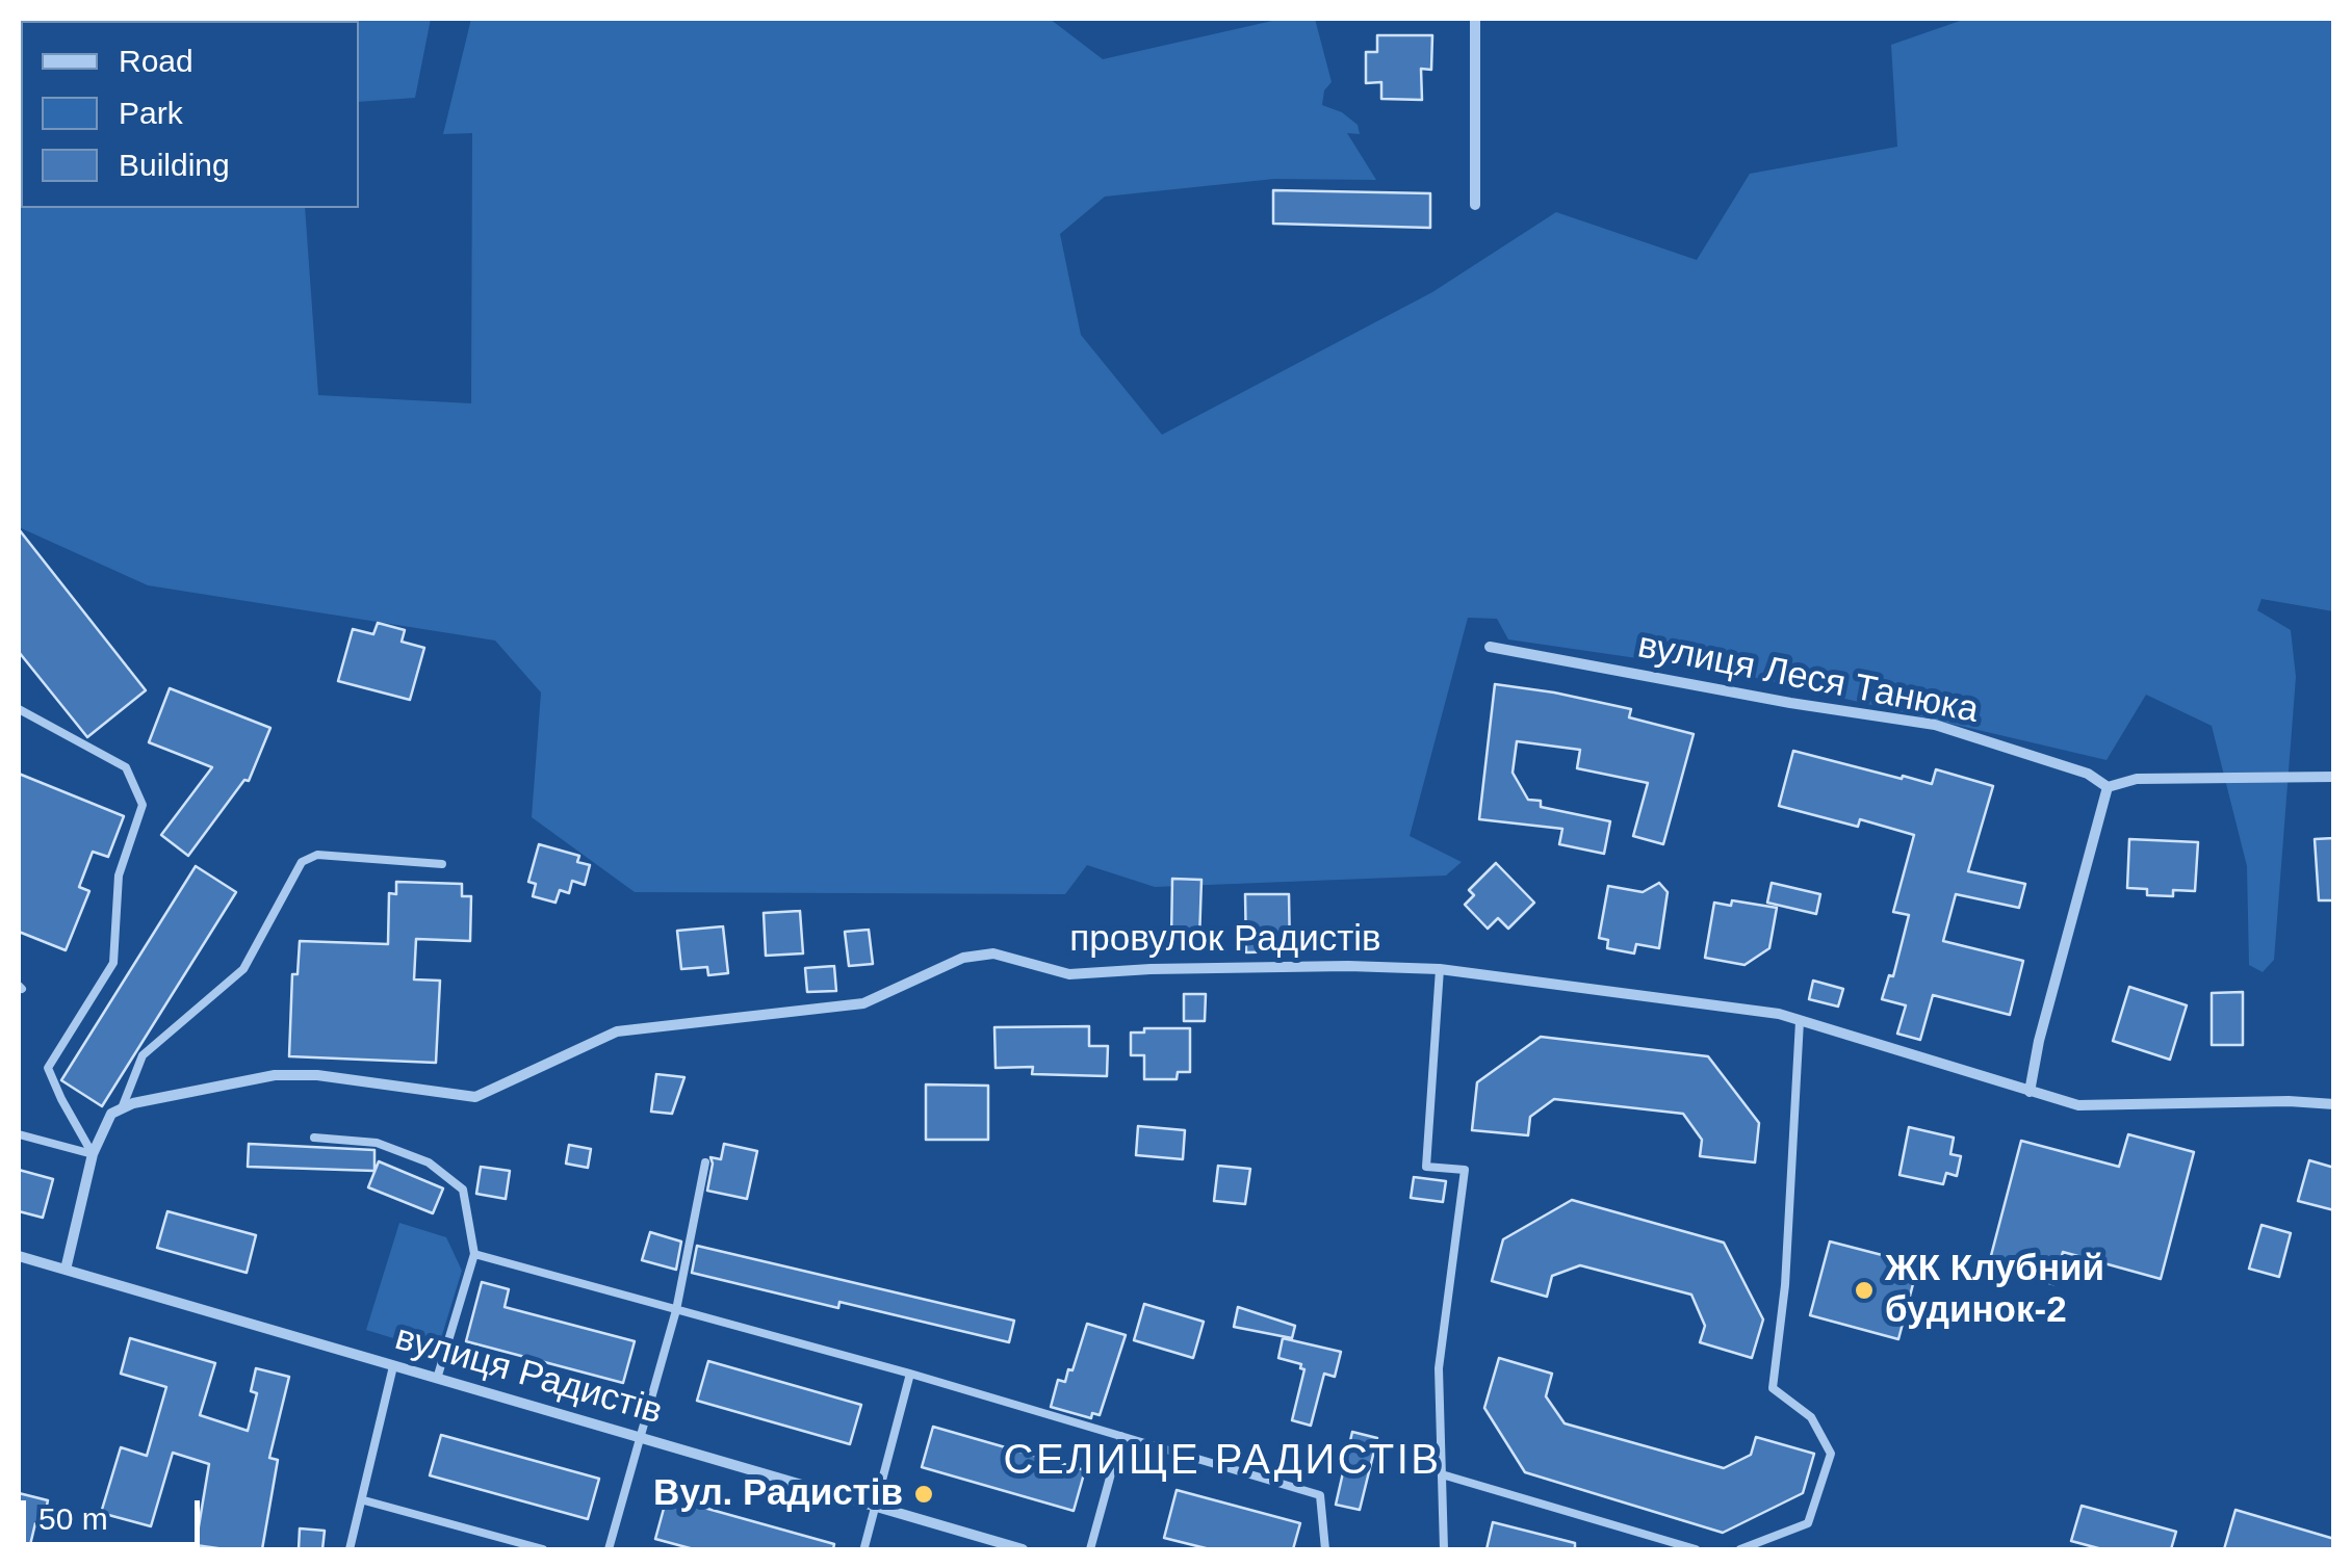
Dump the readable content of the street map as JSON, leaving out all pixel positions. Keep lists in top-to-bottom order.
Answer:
{
  "streets": {
    "street": ["вулиця Леся Танюка", "провулок Радистів", "вулиця Радистів"]
  },
  "districts": ["СЕЛИЩЕ РАДИСТІВ"],
  "places": ["ЖК Клубний будинок-2", "Вул. Радистів"],
  "legend": ["Road", "Park", "Building"],
  "scale_bar": "50 m"
}
